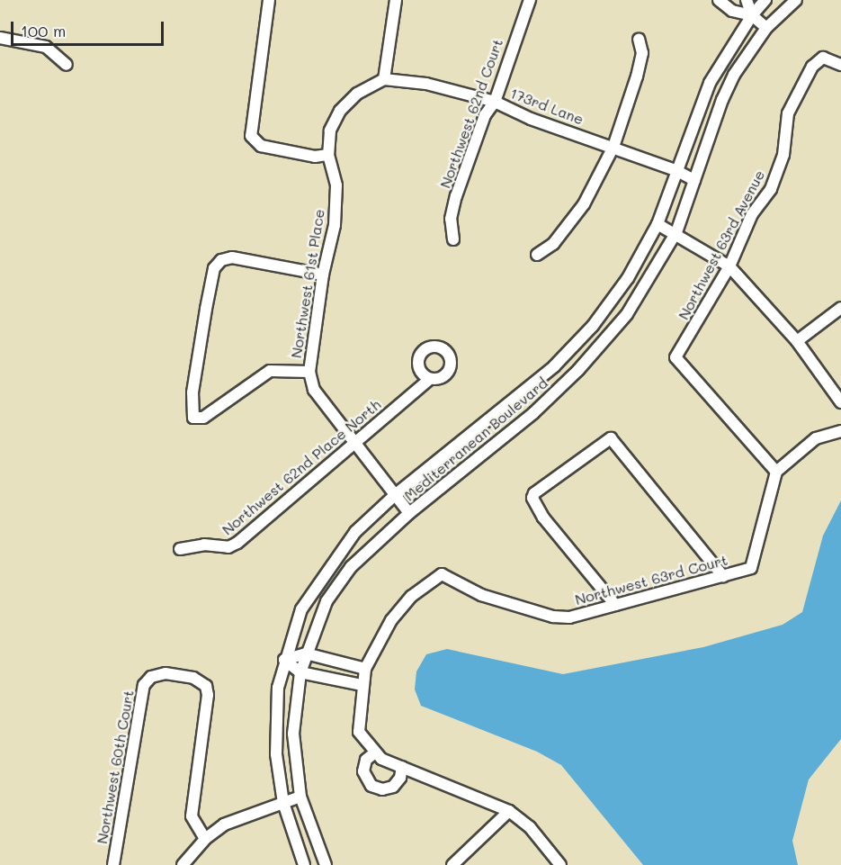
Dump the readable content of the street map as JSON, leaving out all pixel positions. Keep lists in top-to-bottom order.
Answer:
{
  "streets": {
    "street": [
      "173rd Lane",
      "Northwest 62nd Court",
      "Northwest 63rd Avenue",
      "Northwest 61st Place",
      "Mediterranean Boulevard",
      "Northwest 62nd Place North",
      "Northwest 63rd Court",
      "Northwest 60th Court"
    ]
  },
  "crossings": [
    ["173rd Lane", "Northwest 62nd Court"],
    ["173rd Lane", "Northwest 61st Place"],
    ["173rd Lane", "Mediterranean Boulevard"],
    ["Northwest 63rd Avenue", "Northwest 63rd Court"]
  ],
  "scale_bar": "100 m"
}
